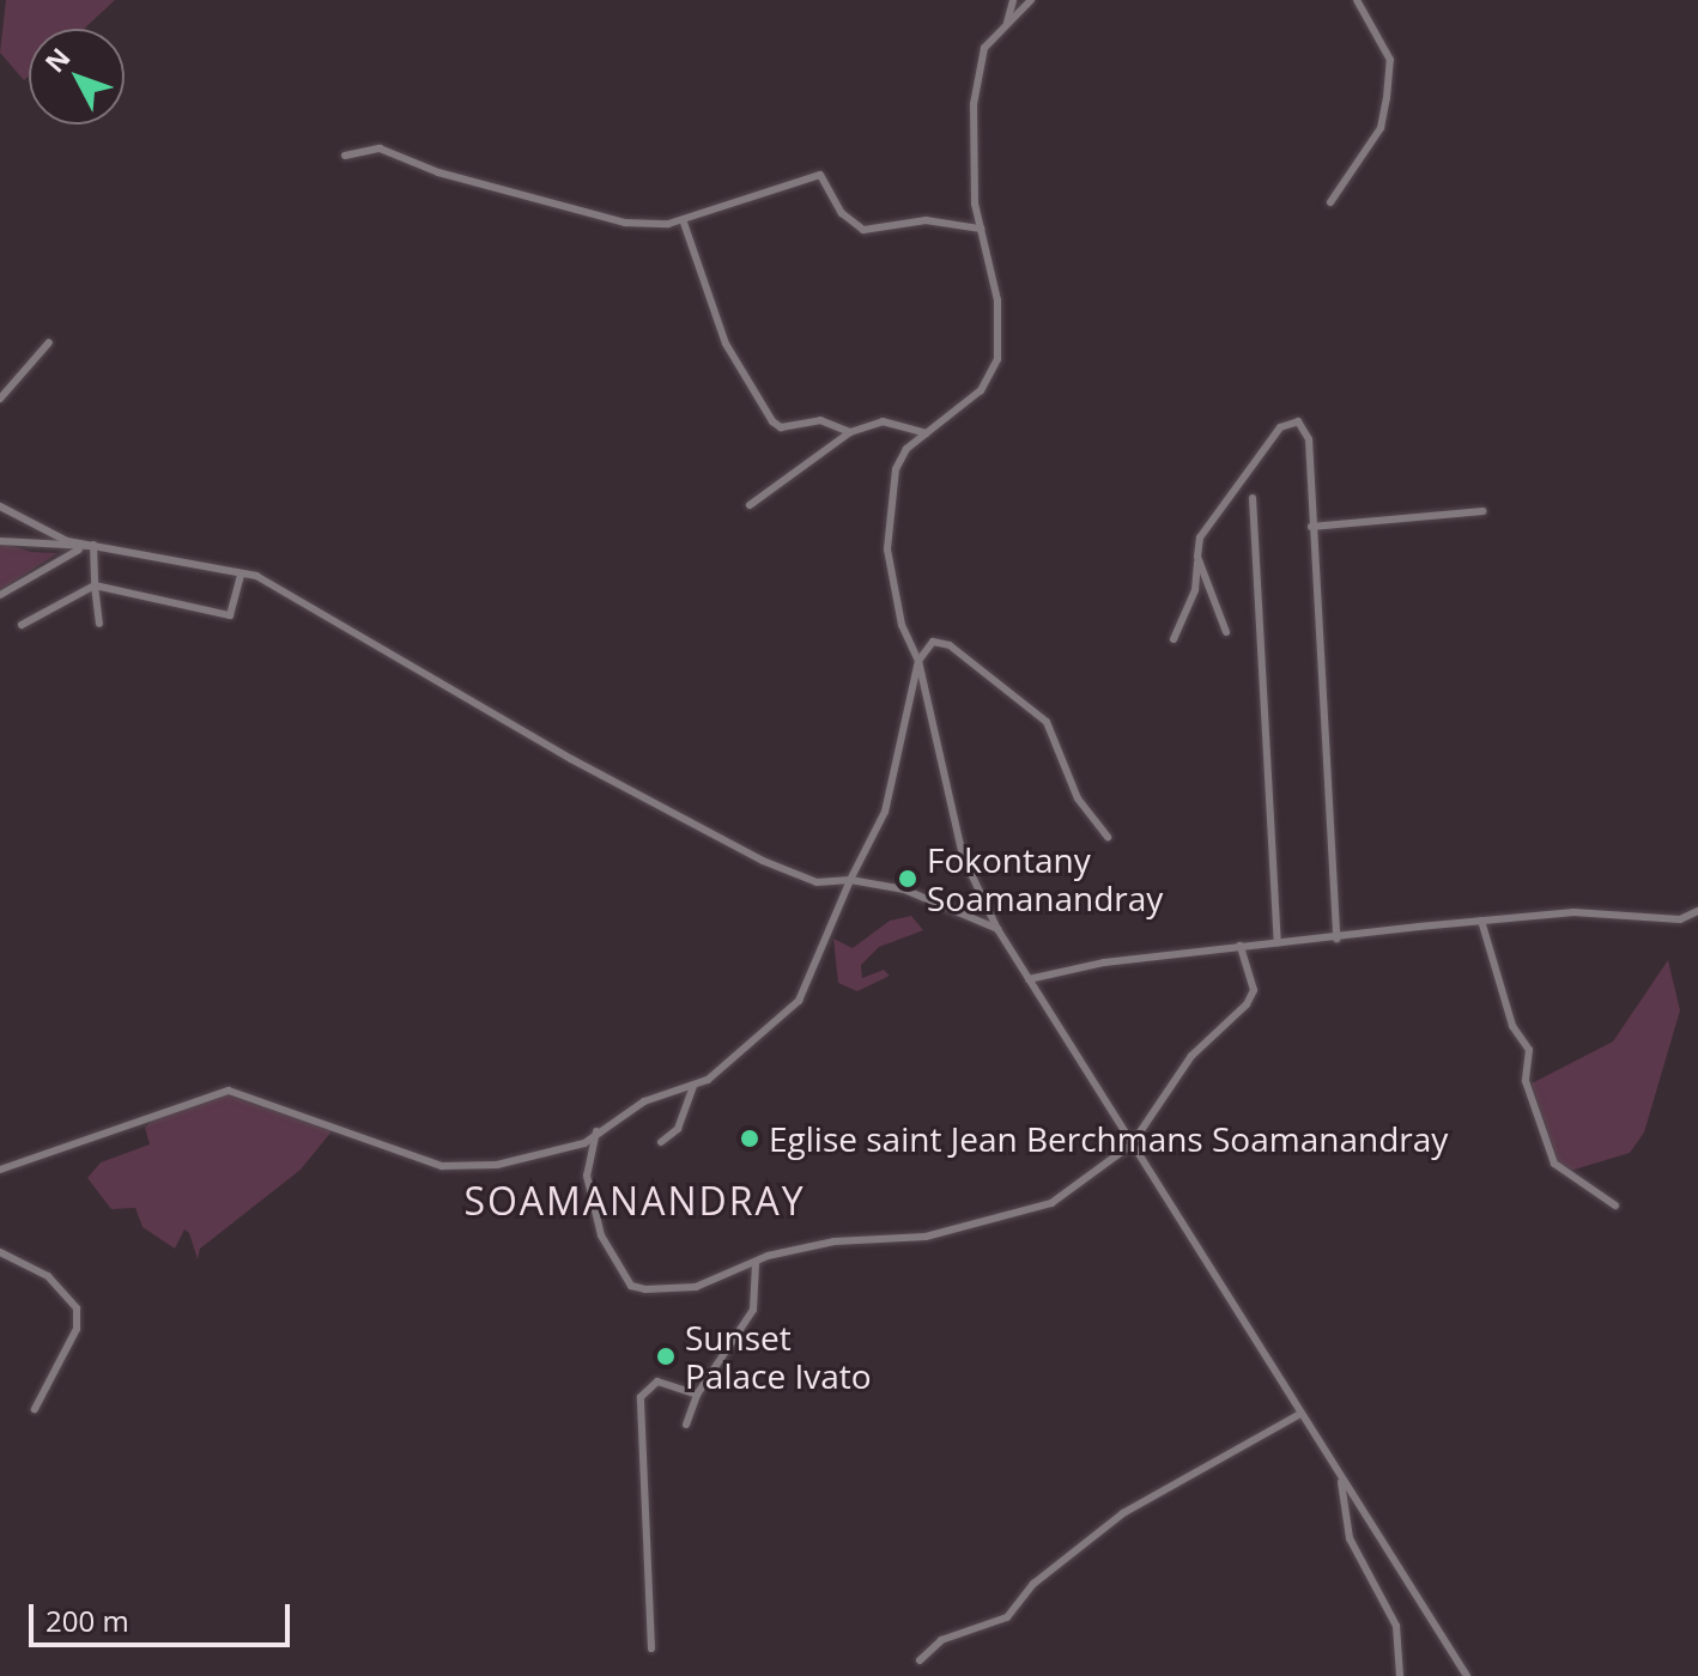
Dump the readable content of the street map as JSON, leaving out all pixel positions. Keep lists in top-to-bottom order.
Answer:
{
  "districts": ["SOAMANANDRAY"],
  "places": ["Fokontany Soamanandray", "Eglise saint Jean Berchmans Soamanandray", "Sunset Palace Ivato"],
  "scale_bar": "200 m",
  "north": "top left"
}
